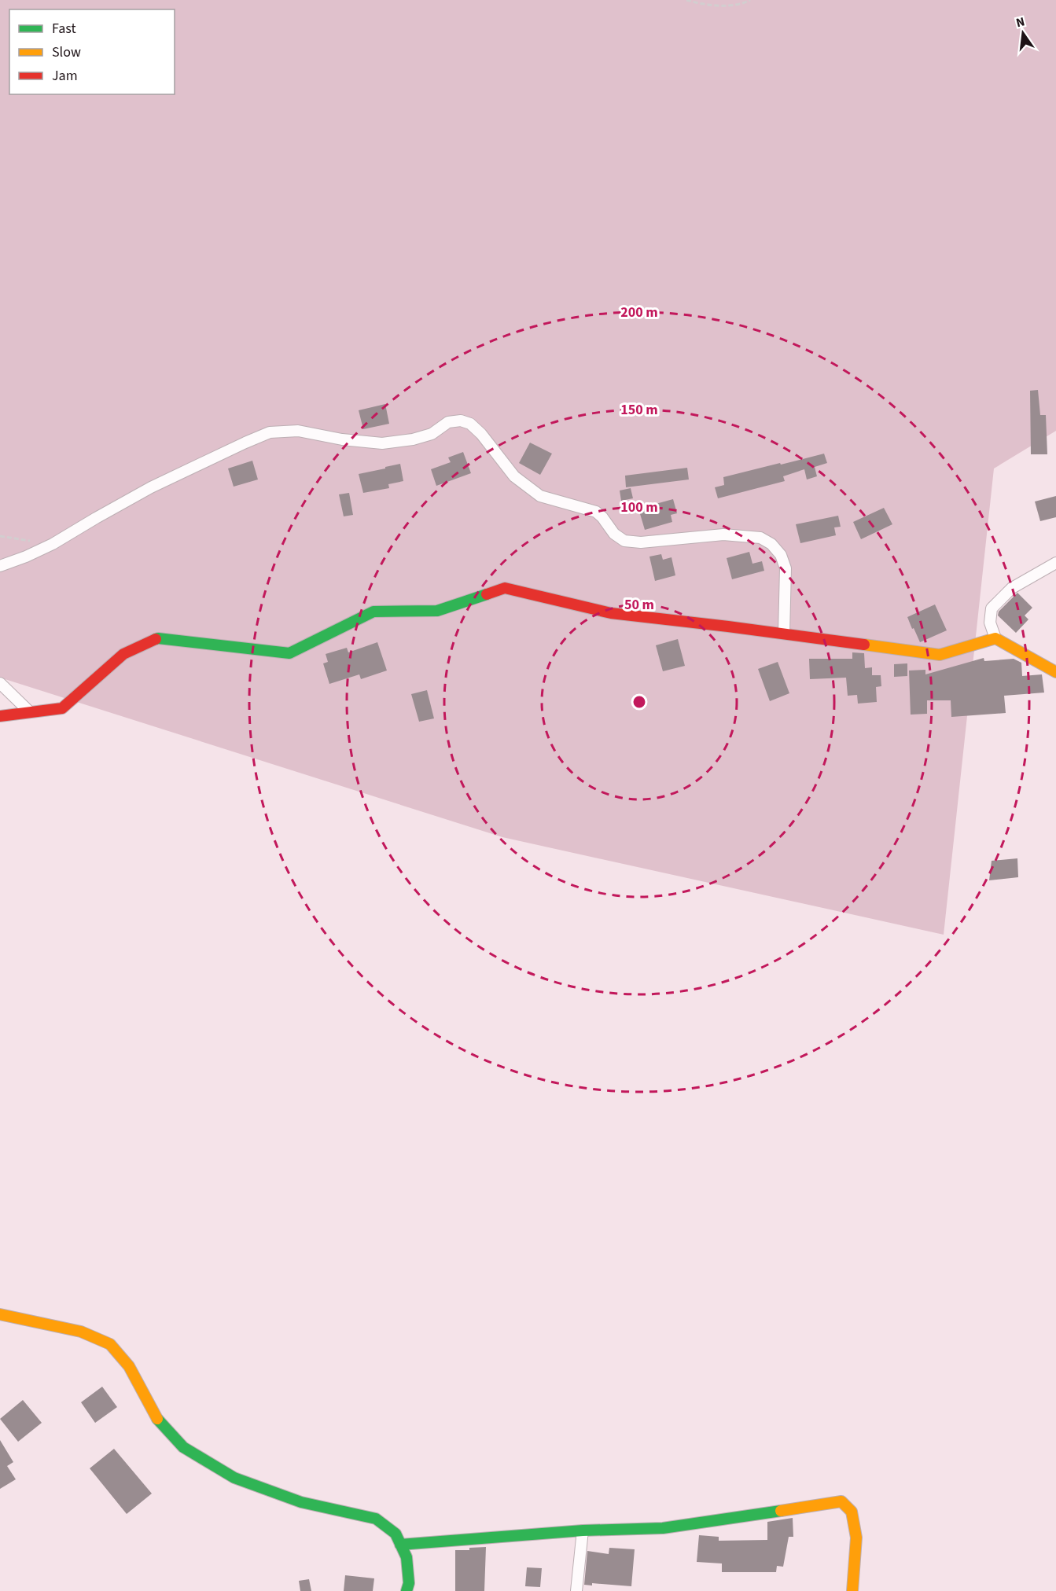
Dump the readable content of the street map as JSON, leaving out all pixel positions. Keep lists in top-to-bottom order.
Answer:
{
  "legend": ["Fast", "Slow", "Jam"],
  "north": "top",
  "rings": [
    "200 m",
    "150 m",
    "100 m",
    "50 m"
  ]
}
